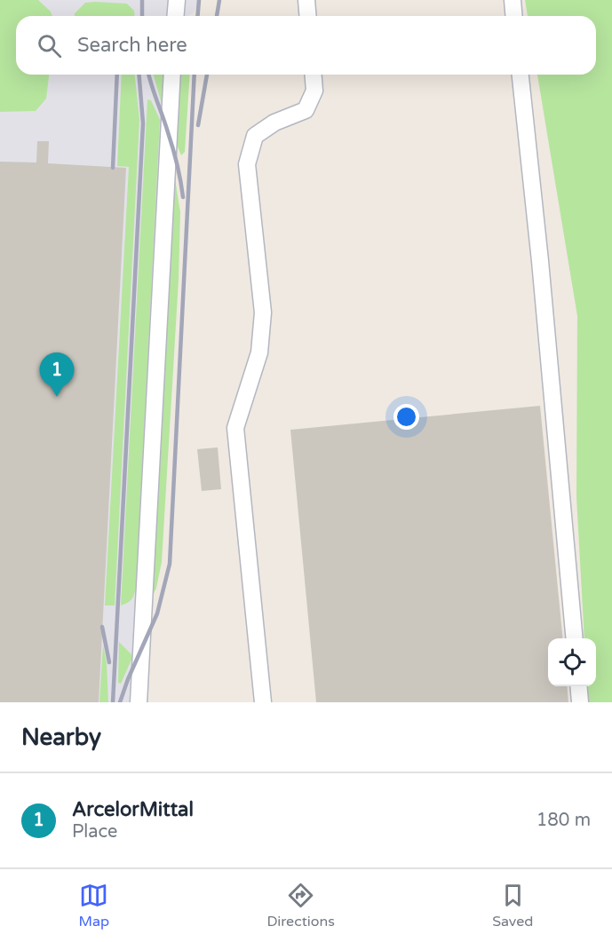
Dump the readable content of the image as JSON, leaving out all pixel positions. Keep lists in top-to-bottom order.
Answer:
{
  "page": {
    "search": "Search here",
    "pins": "1",
    "heading": "Nearby",
    "list": [
      {
        "mark": "1",
        "name": "ArcelorMittal",
        "note": "Place",
        "value": "180 m"
      }
    ],
    "nav": ["Map", "Directions", "Saved"]
  }
}
